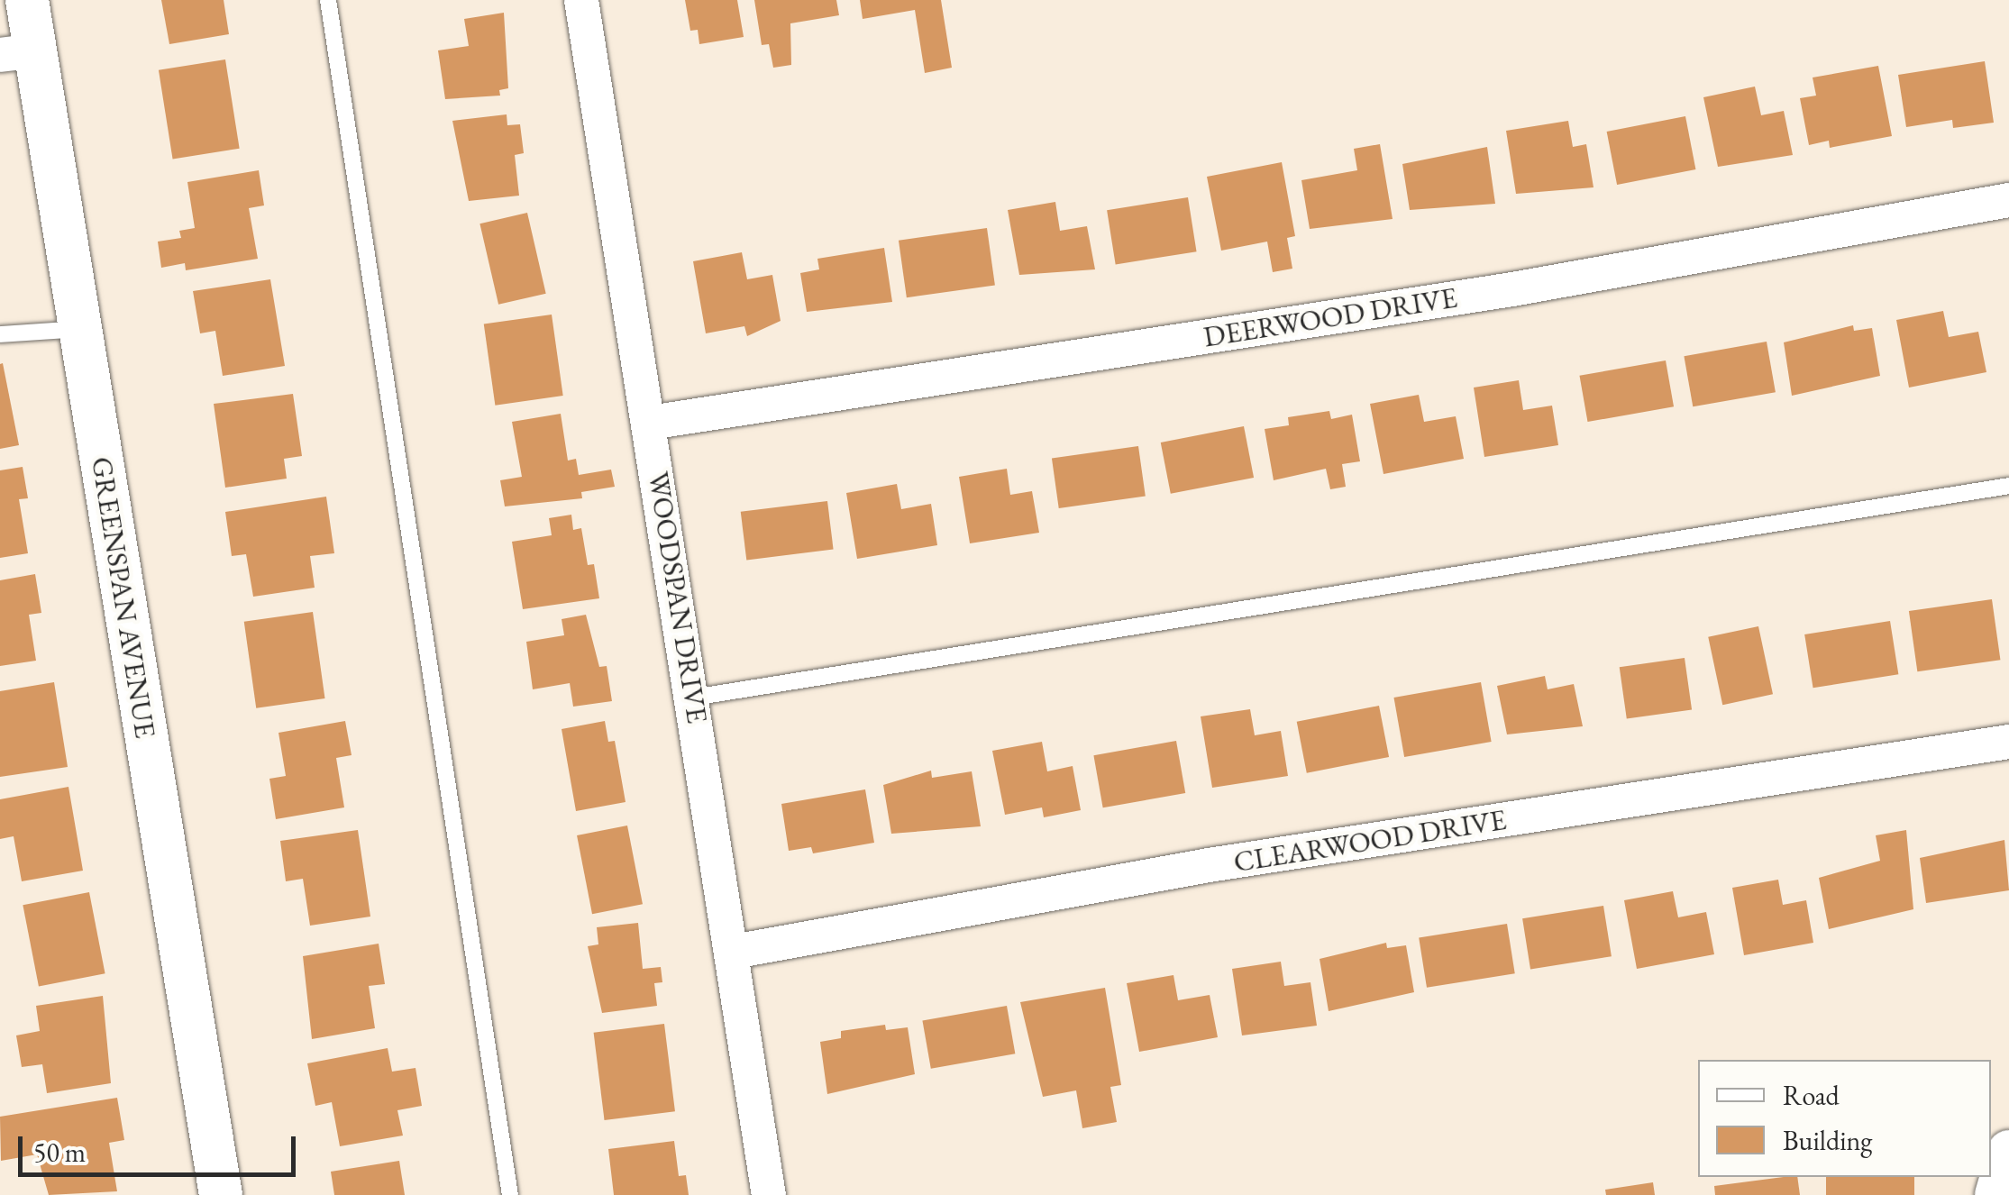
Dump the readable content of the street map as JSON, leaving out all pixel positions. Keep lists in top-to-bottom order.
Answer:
{
  "streets": {
    "street": [
      "DEERWOOD DRIVE",
      "GREENSPAN AVENUE",
      "WOODSPAN DRIVE",
      "CLEARWOOD DRIVE"
    ]
  },
  "crossings": [
    ["DEERWOOD DRIVE", "WOODSPAN DRIVE"],
    ["WOODSPAN DRIVE", "CLEARWOOD DRIVE"]
  ],
  "legend": ["Road", "Building"],
  "scale_bar": "50 m"
}
